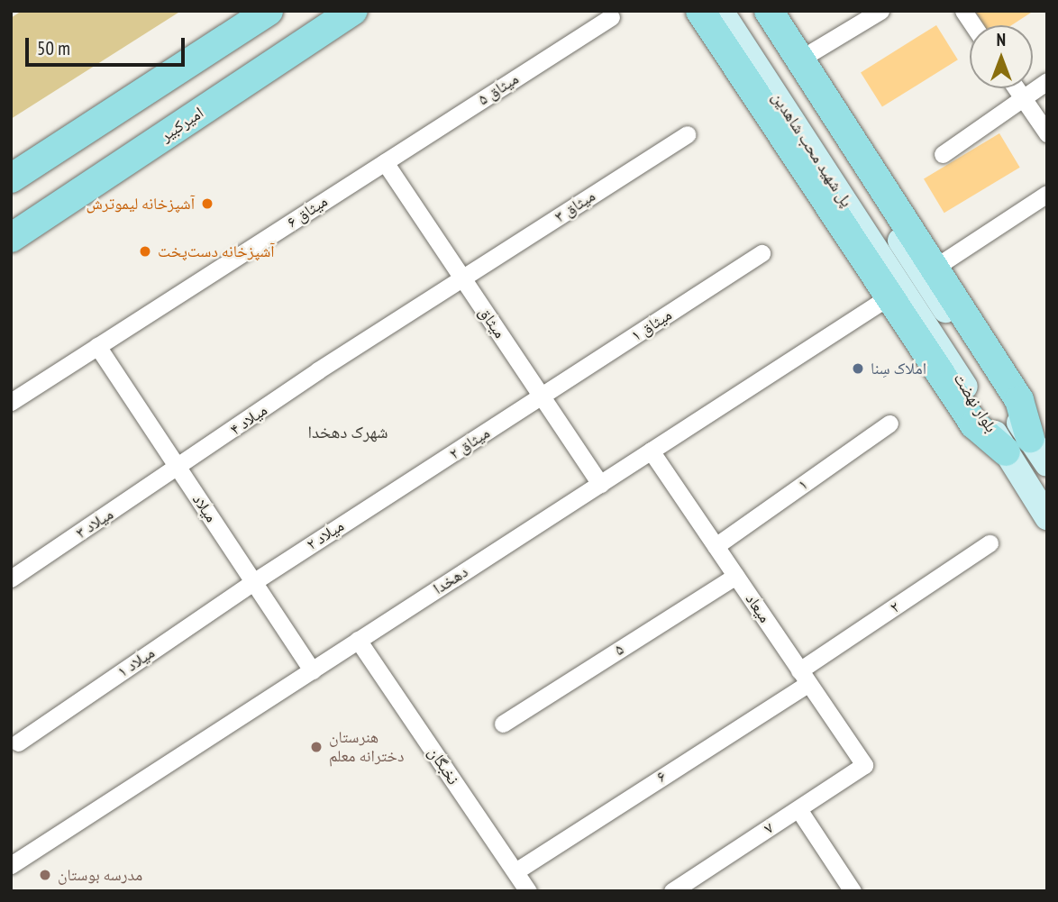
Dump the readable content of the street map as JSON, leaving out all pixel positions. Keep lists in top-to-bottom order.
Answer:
{
  "streets": {
    "main road": ["امیرکبیر", "پل شهید محب شاهدین"],
    "street": [
      "میثاق ۵",
      "میثاق ۳",
      "میثاق ۶",
      "میثاق",
      "میثاق ۱",
      "میلاد ۴",
      "میثاق ۲",
      "۱",
      "میلاد",
      "میلاد ۳",
      "میلاد ۲",
      "دهخدا",
      "۲",
      "میعاد",
      "۵",
      "میلاد ۱",
      "نخبگان",
      "۶",
      "۷"
    ]
  },
  "crossings": [
    ["میثاق ۵", "میثاق ۶"],
    ["میثاق ۵", "میثاق"],
    ["پل شهید محب شاهدین", "دهخدا"],
    ["میثاق ۳", "میثاق"],
    ["میثاق ۳", "میلاد ۴"],
    ["میثاق ۶", "میثاق"],
    ["میثاق ۶", "میلاد"],
    ["میثاق", "میثاق ۱"],
    ["میثاق", "میثاق ۲"],
    ["میثاق", "دهخدا"],
    ["میثاق ۱", "میثاق ۲"],
    ["میلاد ۴", "میلاد"],
    ["میلاد ۴", "میلاد ۳"],
    ["میثاق ۲", "میلاد ۲"],
    ["۱", "میعاد"],
    ["میلاد", "میلاد ۳"],
    ["میلاد", "میلاد ۲"],
    ["میلاد", "دهخدا"],
    ["میلاد", "میلاد ۱"],
    ["میلاد ۲", "میلاد ۱"],
    ["دهخدا", "میعاد"],
    ["دهخدا", "نخبگان"],
    ["۲", "میعاد"],
    ["۲", "۶"],
    ["میعاد", "۵"],
    ["میعاد", "۶"],
    ["میعاد", "۷"],
    ["نخبگان", "۶"]
  ],
  "districts": ["شهرک دهخدا"],
  "places": [
    "آشپزخانه لیموترش",
    "آشپزخانه دست‌پخت",
    "املاک سِنا",
    "هنرستان دخترانه معلم",
    "مدرسه بوستان"
  ],
  "scale_bar": "50 m",
  "north": "top"
}
